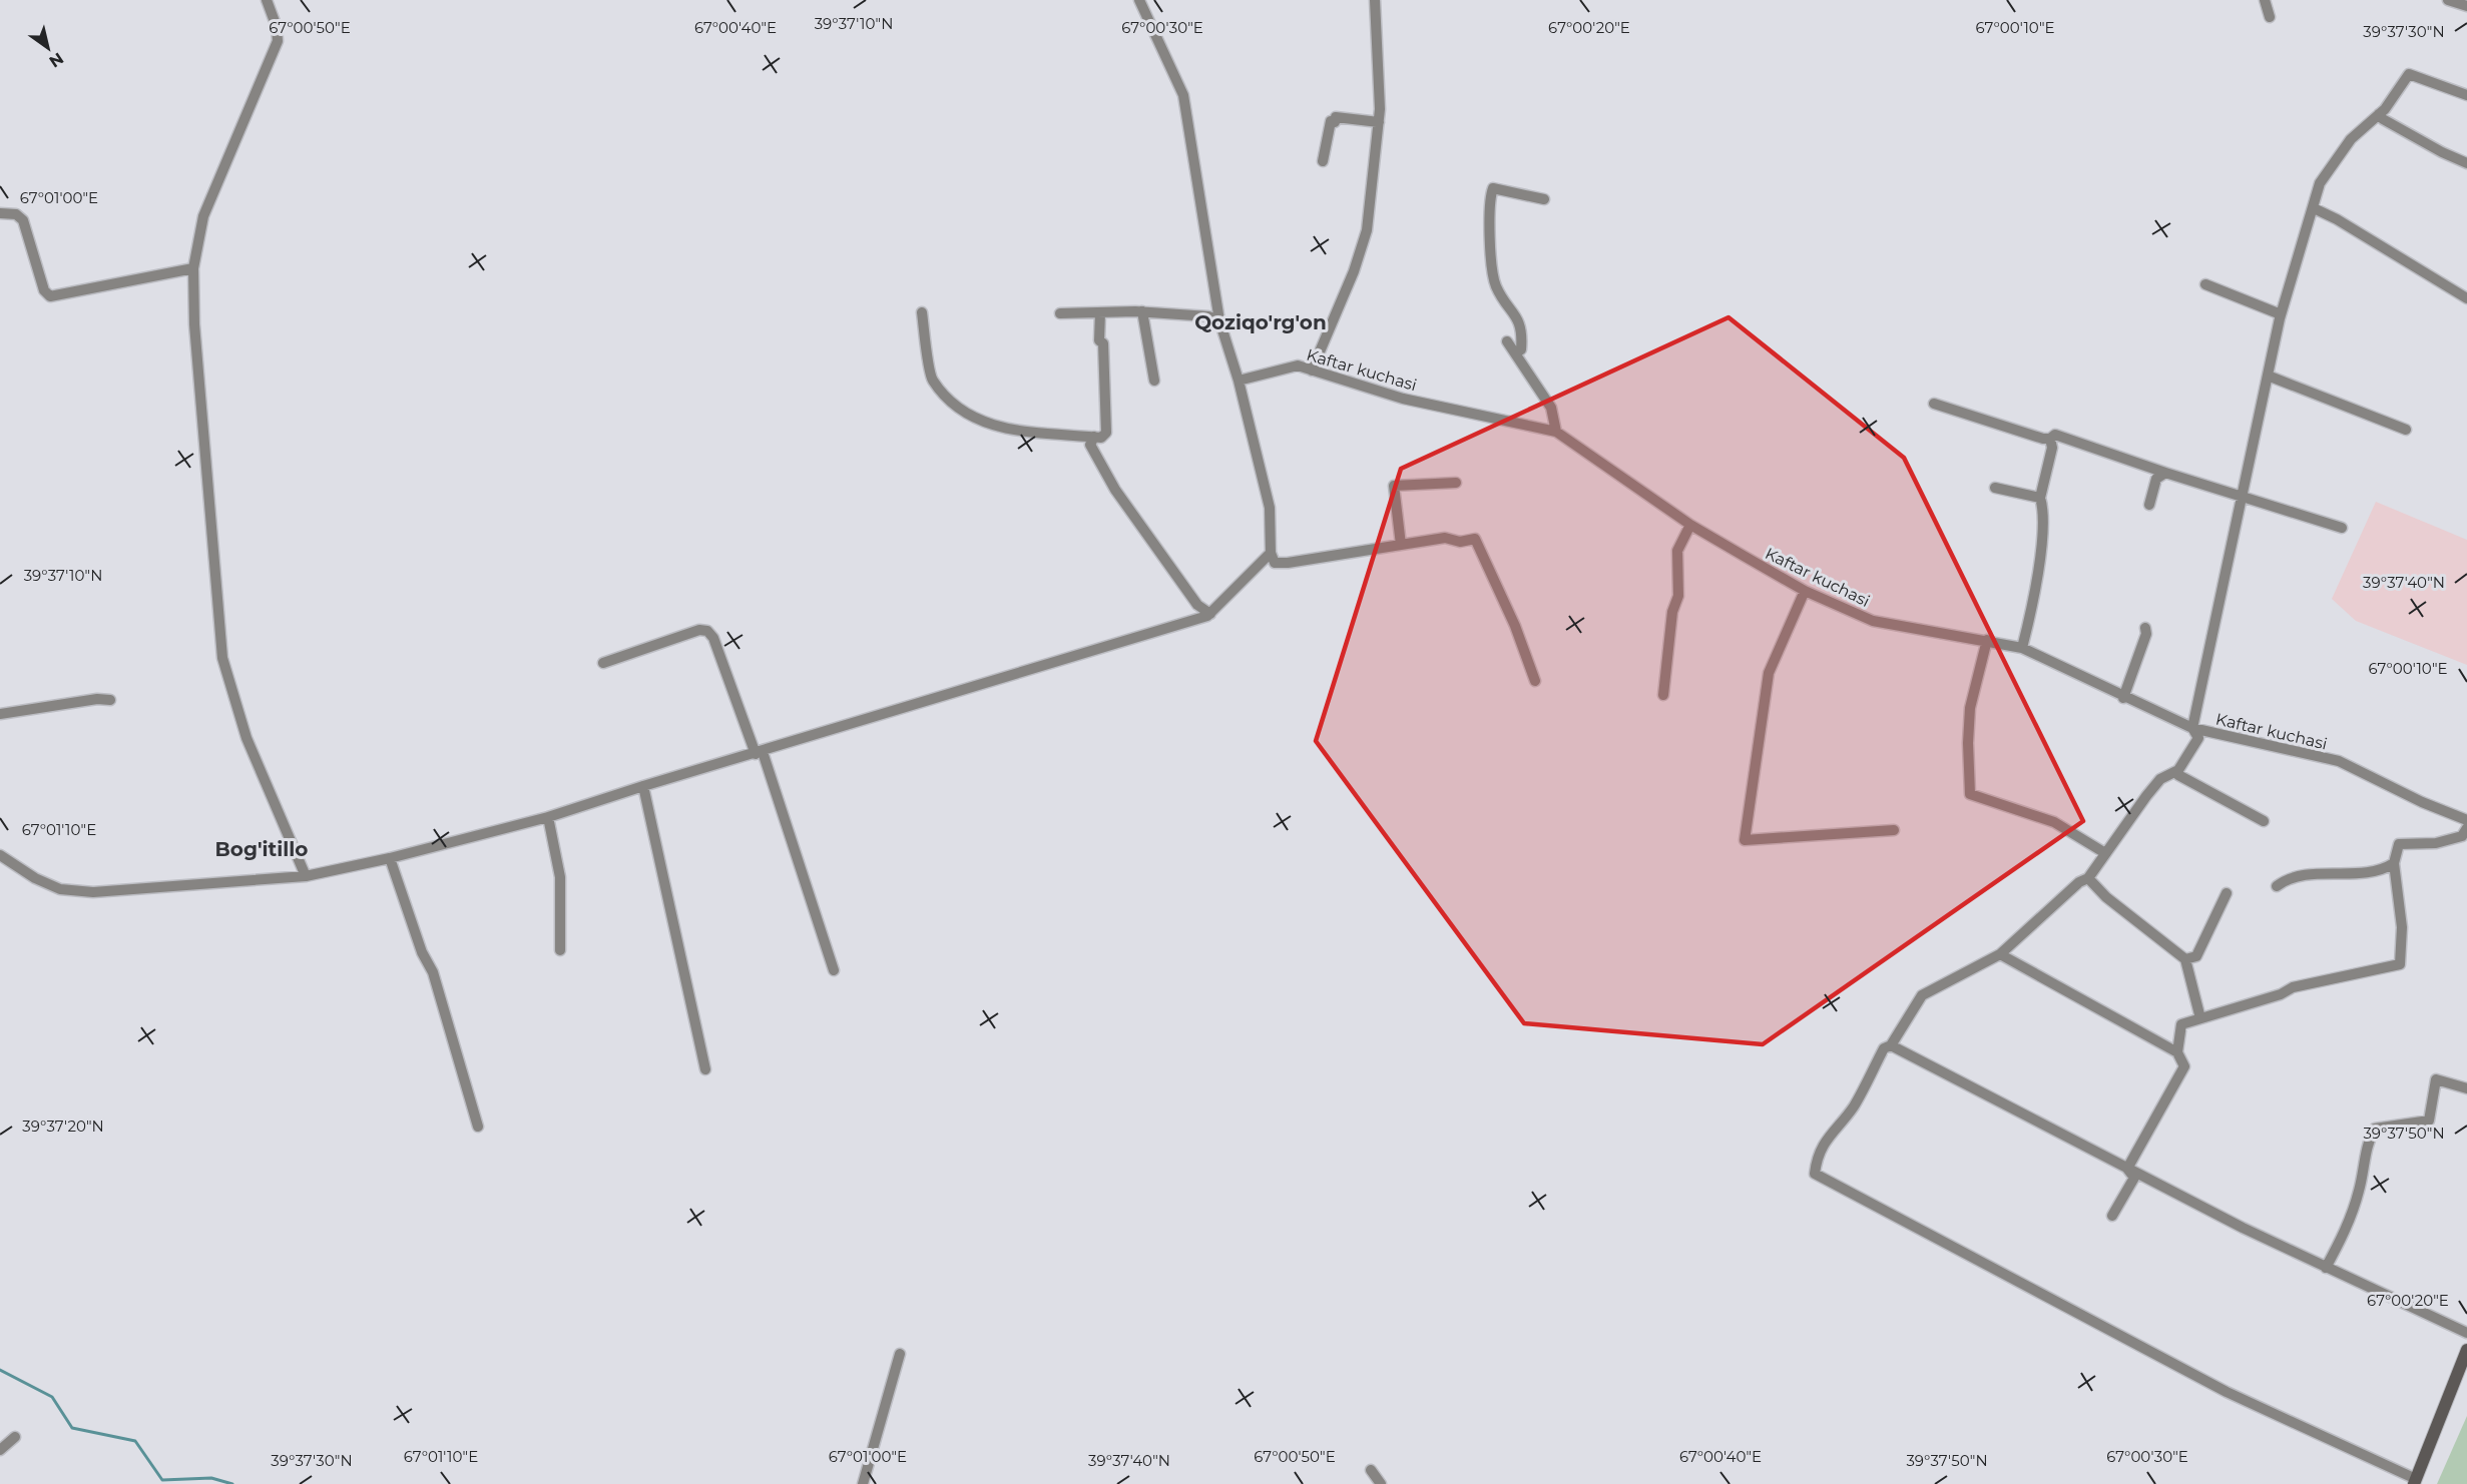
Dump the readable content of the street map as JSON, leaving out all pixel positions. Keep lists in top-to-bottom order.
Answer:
{
  "streets": {
    "street": ["Kaftar kuchasi"]
  },
  "districts": ["Qoziqo'rg'on", "Bog'itillo"],
  "north": "bottom right",
  "coordinates": [
    "39°37'10\"N",
    "67°00'50\"E",
    "67°00'40\"E",
    "67°00'30\"E",
    "67°00'20\"E",
    "67°00'10\"E",
    "39°37'30\"N",
    "67°01'00\"E",
    "39°37'40\"N",
    "67°01'10\"E",
    "39°37'20\"N",
    "39°37'50\"N"
  ]
}
